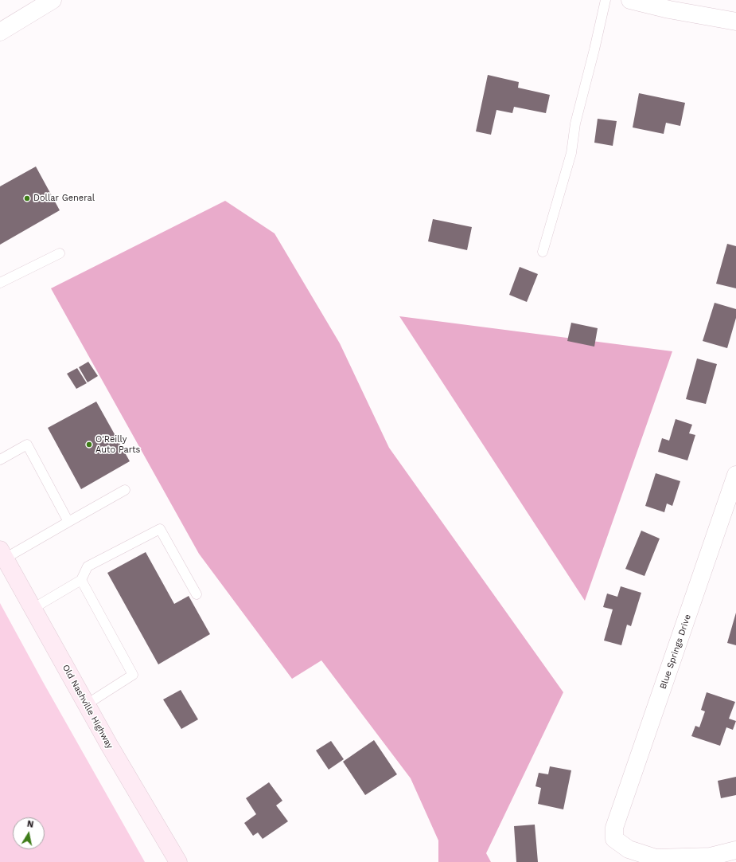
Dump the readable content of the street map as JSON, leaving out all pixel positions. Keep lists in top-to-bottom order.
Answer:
{
  "streets": {
    "main road": ["Old Nashville Highway"],
    "street": ["Blue Springs Drive"]
  },
  "places": ["Dollar General", "O'Reilly Auto Parts"],
  "north": "top"
}
